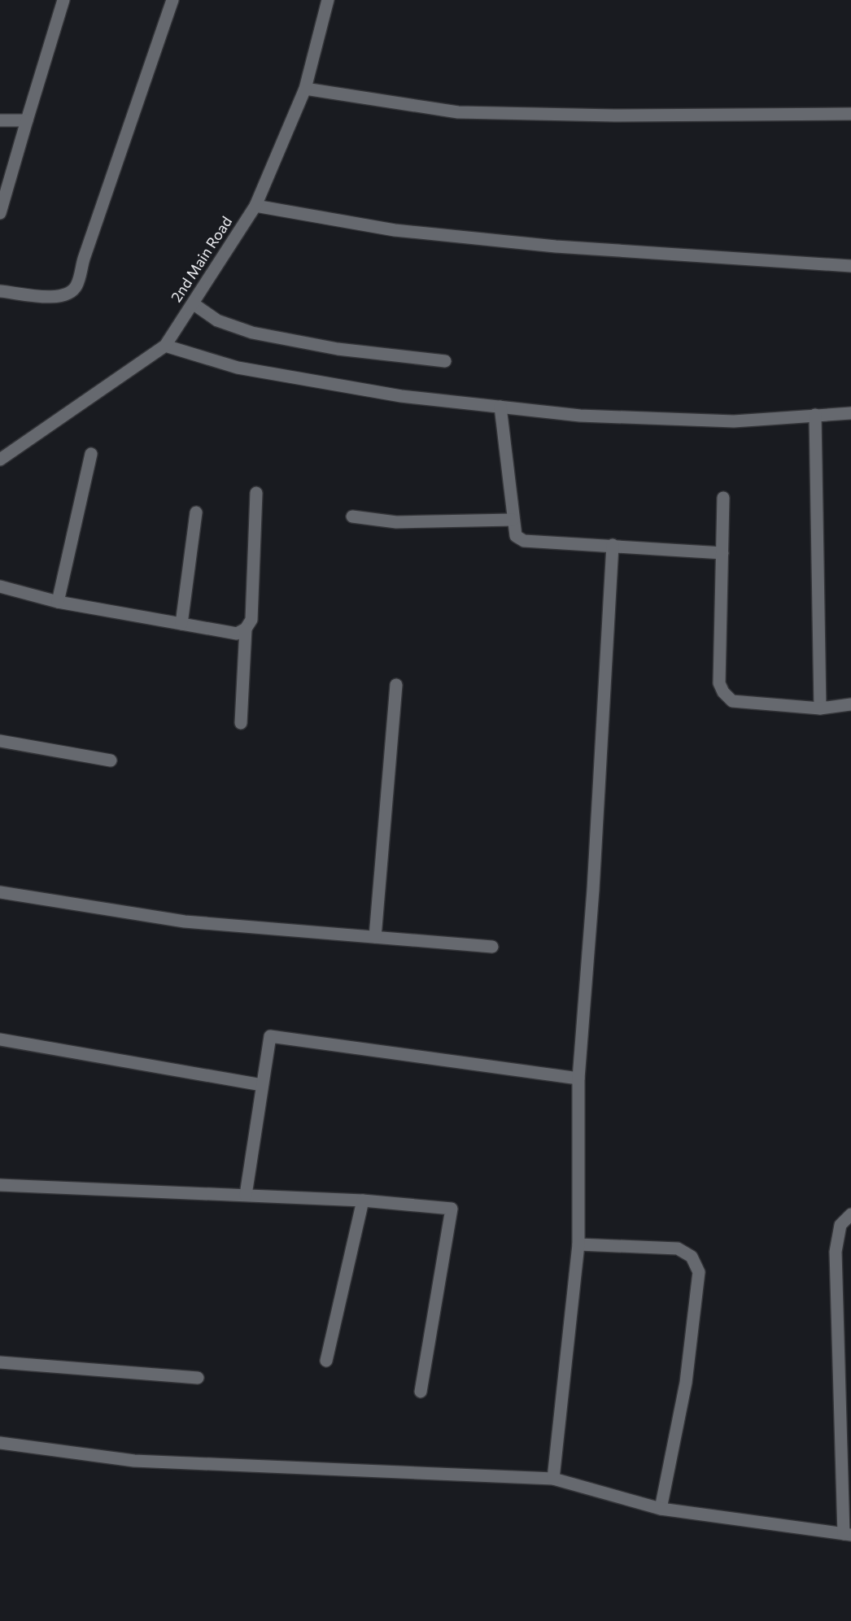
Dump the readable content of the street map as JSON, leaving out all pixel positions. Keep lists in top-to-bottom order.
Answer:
{
  "streets": {
    "street": ["2nd Main Road"]
  }
}
